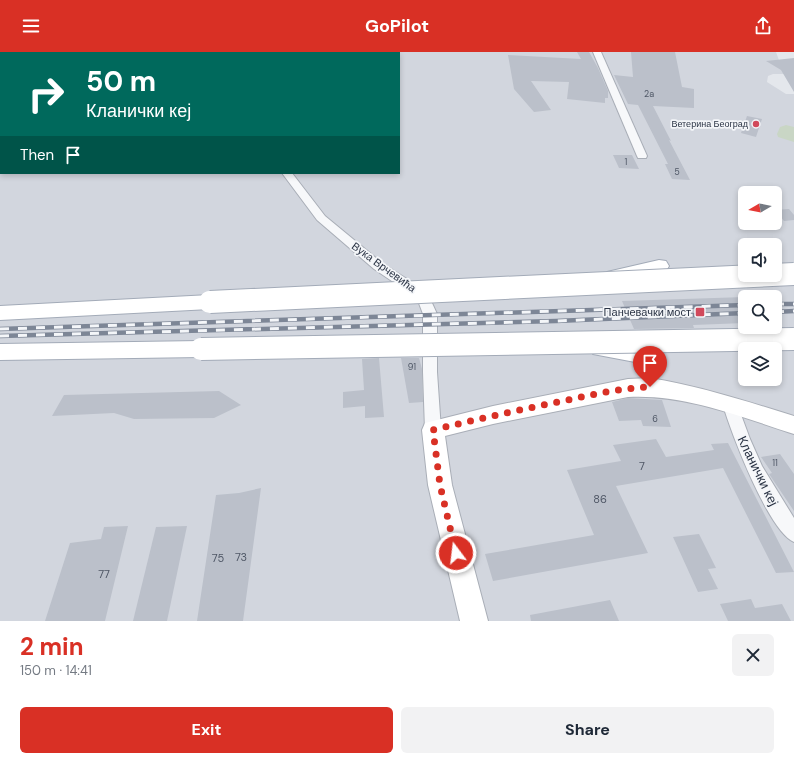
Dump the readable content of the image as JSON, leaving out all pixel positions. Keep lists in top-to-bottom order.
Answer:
{
  "streets": {
    "street": ["Вука Врчевића", "Кланички кеј"]
  },
  "places": {
    "other": ["Ветерина Београд"],
    "transit": ["Панчевачки мост"]
  },
  "house_numbers": [
    "2a",
    "1",
    "5",
    "91",
    "6",
    "11",
    "7",
    "86",
    "73",
    "75",
    "77"
  ],
  "north": "left",
  "page": {
    "header": "GoPilot",
    "turn": ["50 m", "Кланички кеј"],
    "then": "Then",
    "heading": ["2 min", "150 m · 14:41"],
    "buttons": ["Exit", "Share"]
  }
}
